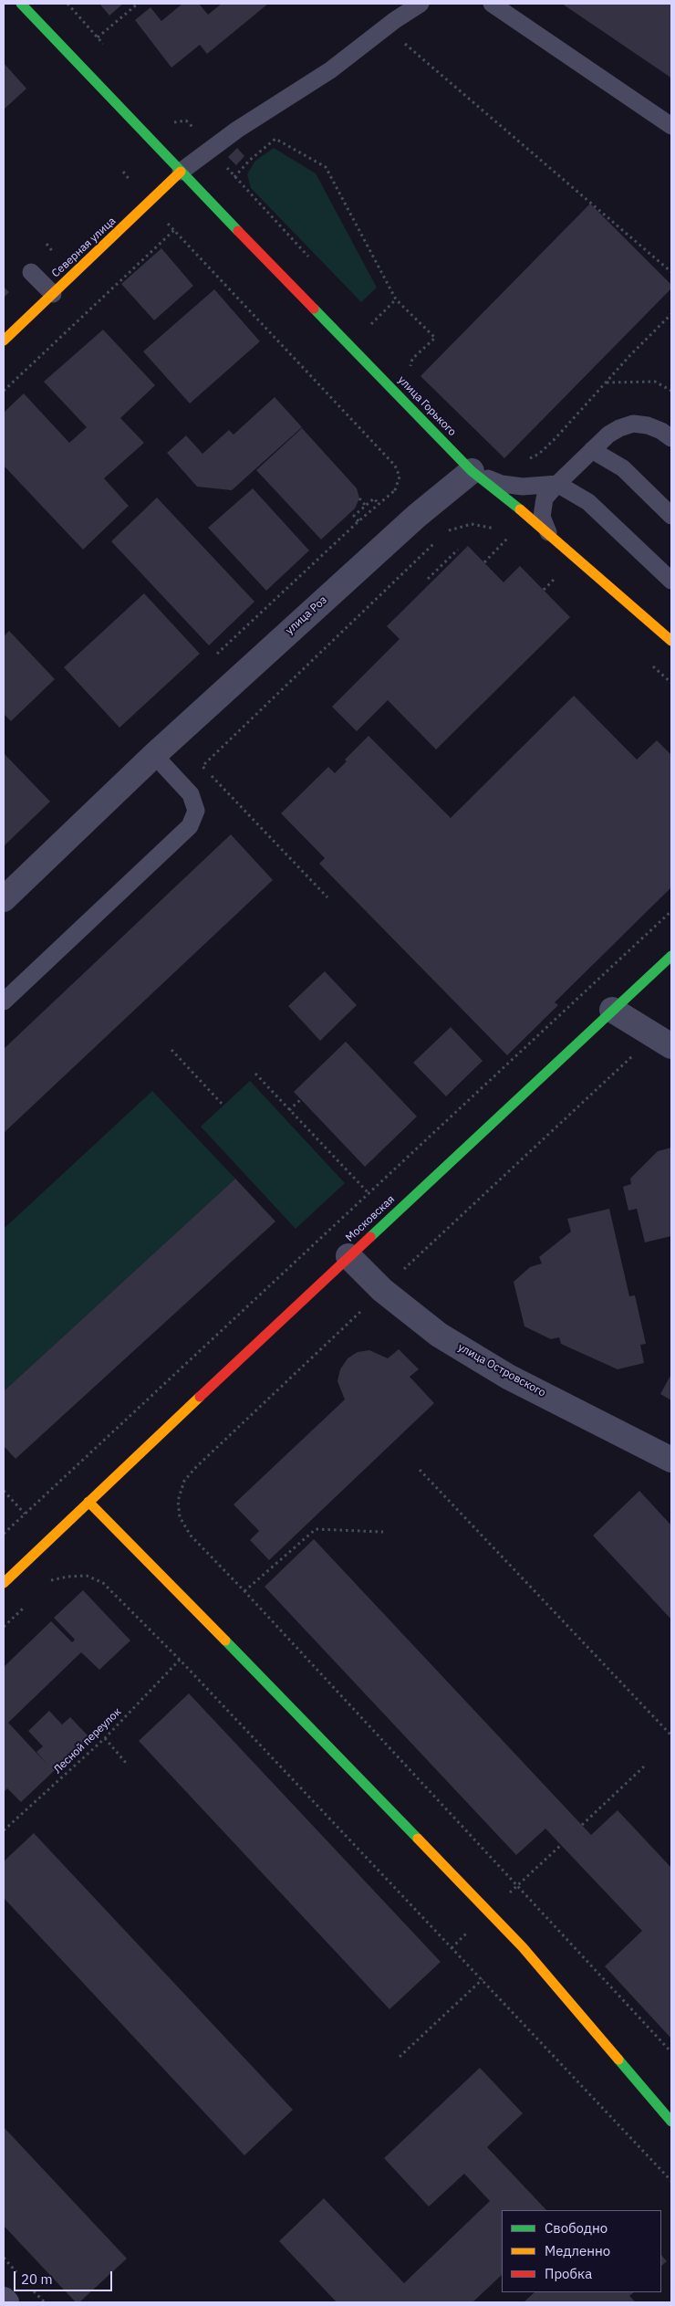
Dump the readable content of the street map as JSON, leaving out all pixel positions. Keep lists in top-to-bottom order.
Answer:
{
  "streets": {
    "main road": ["Северная улица", "улица Горького", "Московская"],
    "street": ["улица Роз", "улица Островского"],
    "path": ["Лесной переулок"]
  },
  "crossings": [
    ["Северная улица", "улица Горького"],
    ["улица Горького", "улица Роз"],
    ["Московская", "улица Островского"]
  ],
  "legend": ["Свободно", "Медленно", "Пробка"],
  "scale_bar": "20 m"
}
